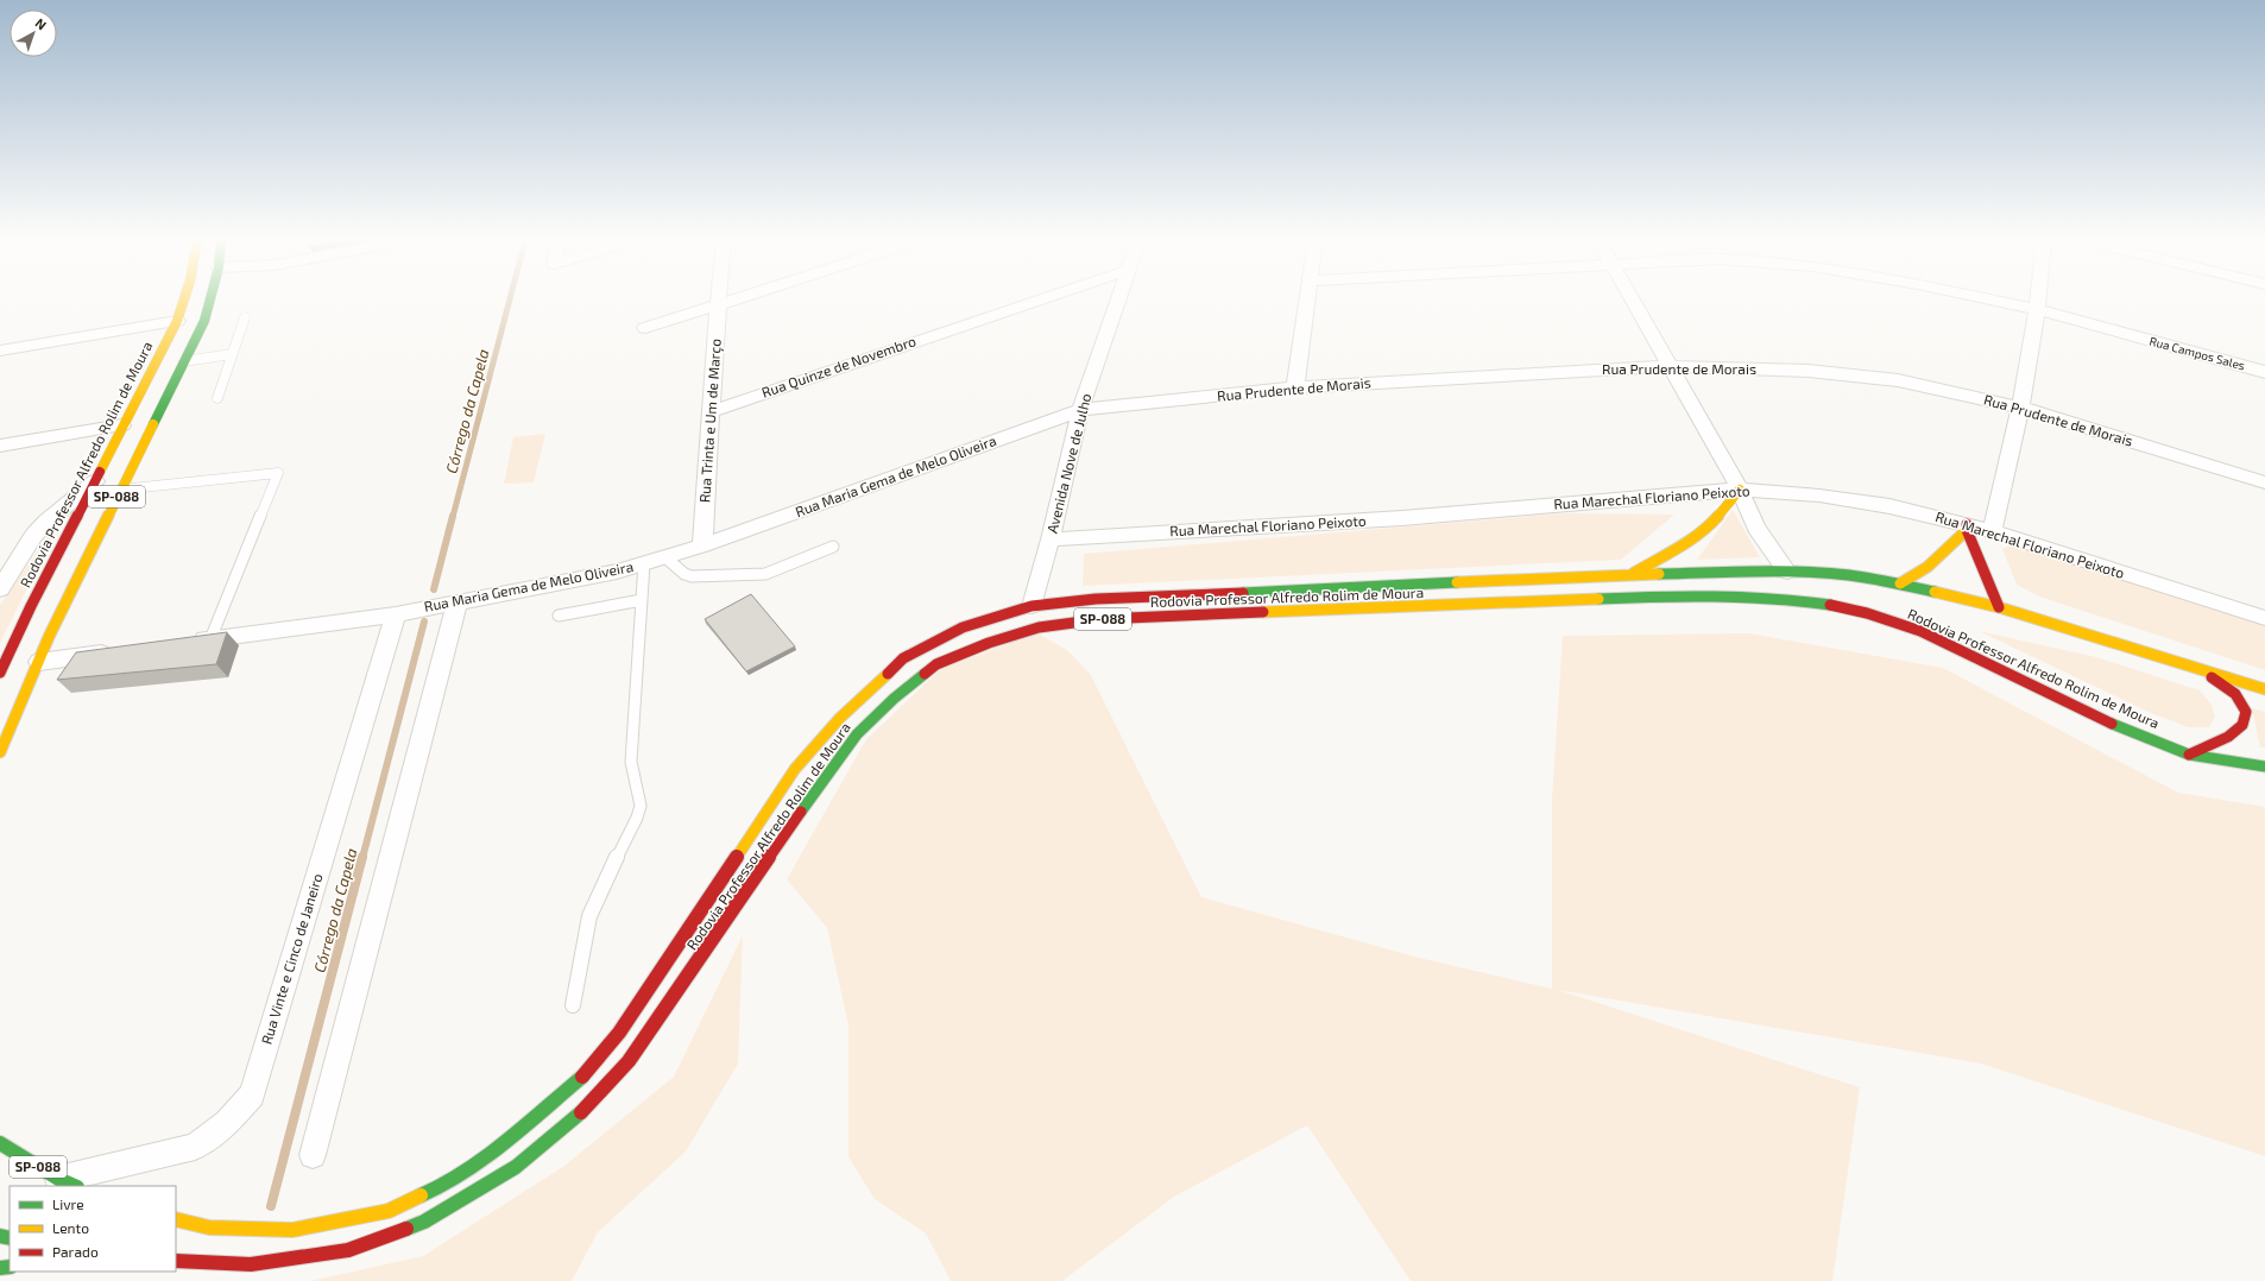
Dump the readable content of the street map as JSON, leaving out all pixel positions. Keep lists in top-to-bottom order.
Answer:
{
  "streets": {
    "main road": ["Rodovia Professor Alfredo Rolim de Moura", "SP-088"],
    "street": [
      "Rua Campos Sales",
      "Rua Quinze de Novembro",
      "Rua Prudente de Morais",
      "Rua Trinta e Um de Março",
      "Avenida Nove de Julho",
      "Rua Maria Gema de Melo Oliveira",
      "Rua Marechal Floriano Peixoto",
      "Rua Vinte e Cinco de Janeiro"
    ]
  },
  "crossings": [
    ["Rua Quinze de Novembro", "Rua Trinta e Um de Março"],
    ["Rua Prudente de Morais", "Avenida Nove de Julho"],
    ["Rua Prudente de Morais", "Rua Maria Gema de Melo Oliveira"],
    ["Rua Trinta e Um de Março", "Rua Maria Gema de Melo Oliveira"],
    ["Avenida Nove de Julho", "Rodovia Professor Alfredo Rolim de Moura"],
    ["Avenida Nove de Julho", "Rua Maria Gema de Melo Oliveira"],
    ["Avenida Nove de Julho", "Rua Marechal Floriano Peixoto"],
    ["Rua Maria Gema de Melo Oliveira", "Rua Vinte e Cinco de Janeiro"],
    ["SP-088", "Rua Vinte e Cinco de Janeiro"]
  ],
  "water": ["Córrego da Capela"],
  "legend": ["Livre", "Lento", "Parado"],
  "north": "top right"
}
